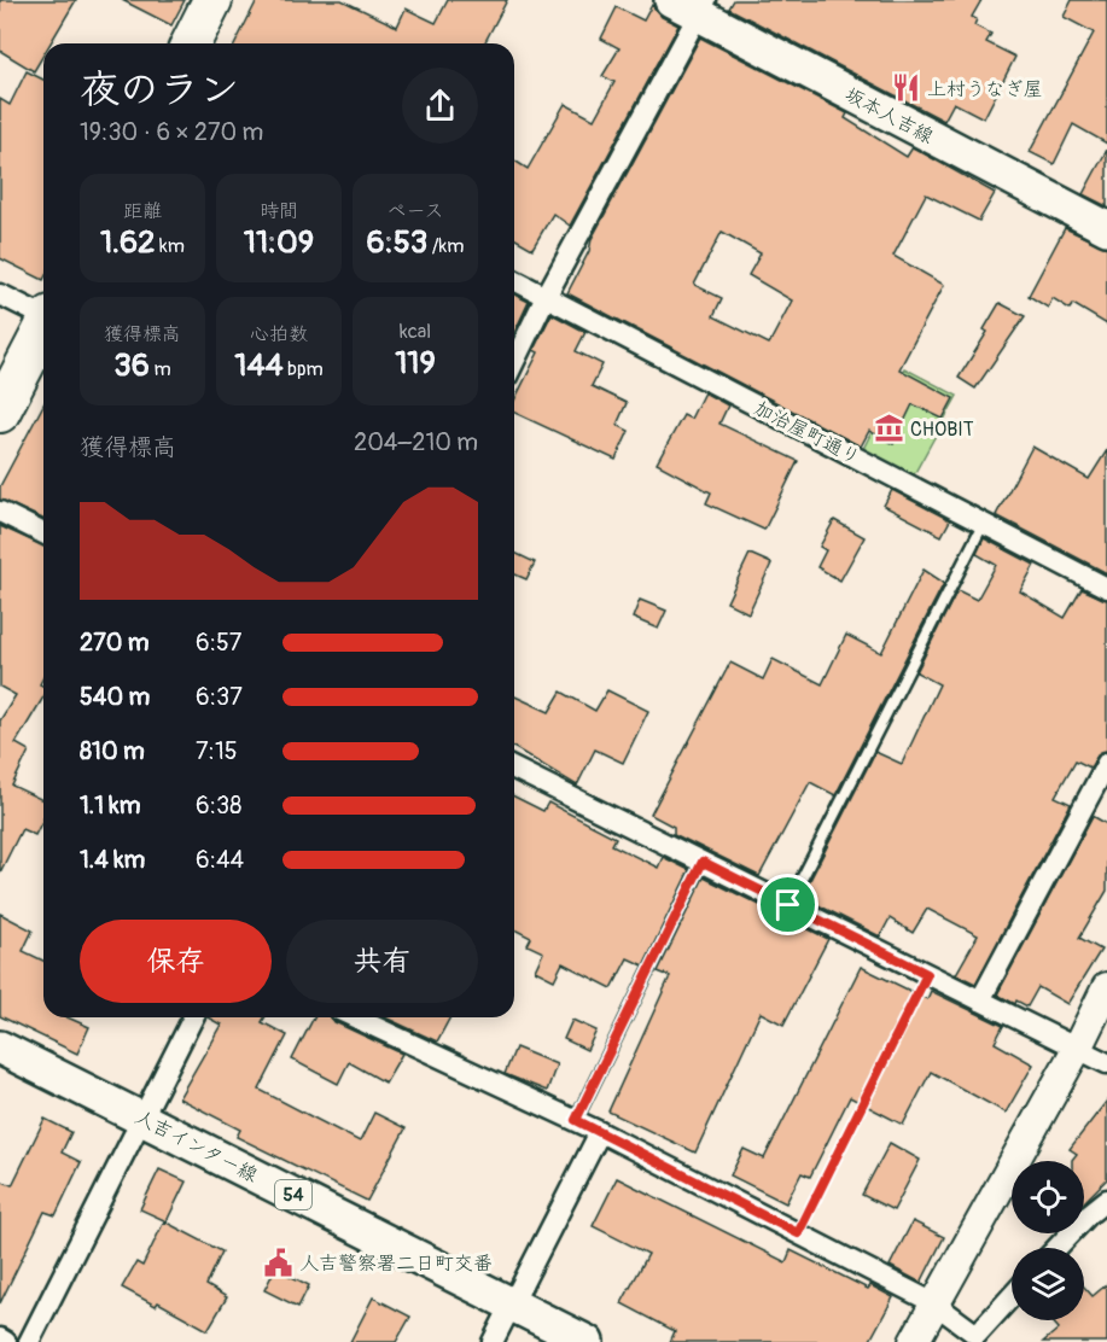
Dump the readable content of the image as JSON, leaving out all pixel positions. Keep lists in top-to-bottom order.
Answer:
{
  "streets": {
    "main road": ["坂本人吉線", "人吉インター線", "54"],
    "street": ["加治屋町通り"]
  },
  "places": {
    "restaurant": ["上村うなぎ屋"],
    "museum": ["CHOBIT"],
    "public building": ["人吉警察署二日町交番"]
  },
  "page": {
    "heading": ["夜のラン", "19:30 · 6 × 270 m"],
    "stats": [
      ["距離", "1.62 km"],
      ["時間", "11:09"],
      ["ペース", "6:53 /km"],
      ["獲得標高", "36 m"],
      ["心拍数", "144 bpm"],
      ["kcal", "119"]
    ],
    "chart": ["獲得標高", "204–210 m"],
    "list": [
      {
        "name": "270 m",
        "note": "6:57"
      },
      {
        "name": "540 m",
        "note": "6:37"
      },
      {
        "name": "810 m",
        "note": "7:15"
      },
      {
        "name": "1.1 km",
        "note": "6:38"
      },
      {
        "name": "1.4 km",
        "note": "6:44"
      }
    ],
    "buttons": ["保存", "共有"]
  }
}
